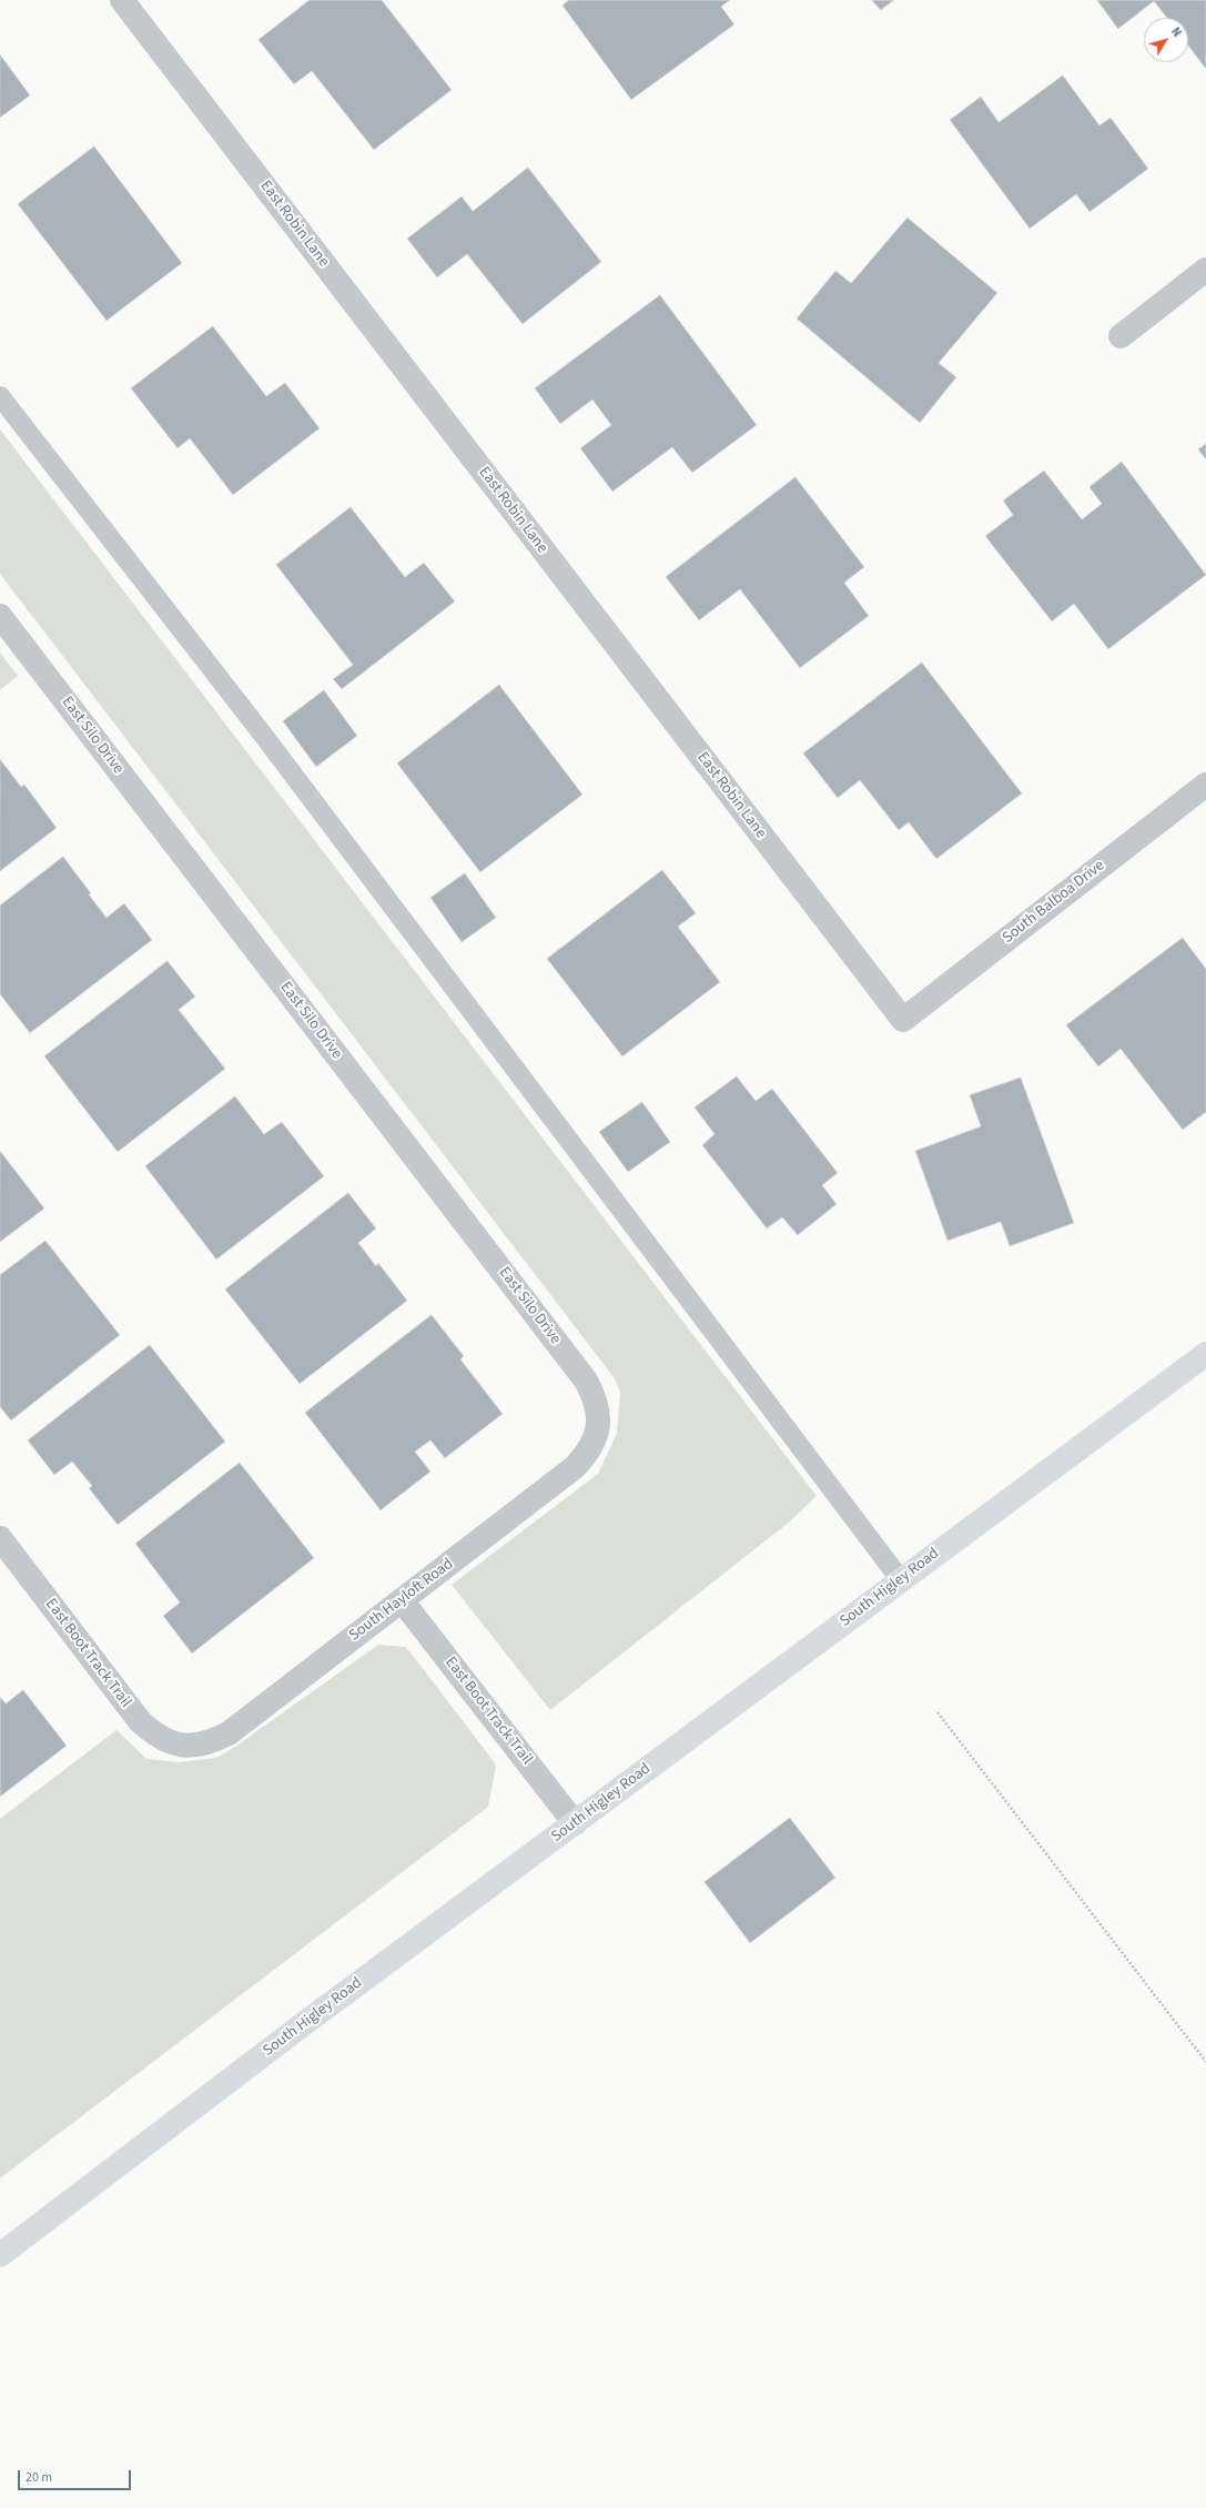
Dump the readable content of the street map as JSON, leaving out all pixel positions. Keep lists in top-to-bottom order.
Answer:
{
  "streets": {
    "main road": ["South Higley Road"],
    "street": [
      "East Robin Lane",
      "East Silo Drive",
      "South Balboa Drive",
      "South Hayloft Road",
      "East Boot Track Trail"
    ]
  },
  "crossings": [
    ["East Robin Lane", "South Balboa Drive"],
    ["East Silo Drive", "South Hayloft Road"],
    ["South Higley Road", "East Boot Track Trail"],
    ["South Hayloft Road", "East Boot Track Trail"]
  ],
  "scale_bar": "20 m",
  "north": "top right"
}
